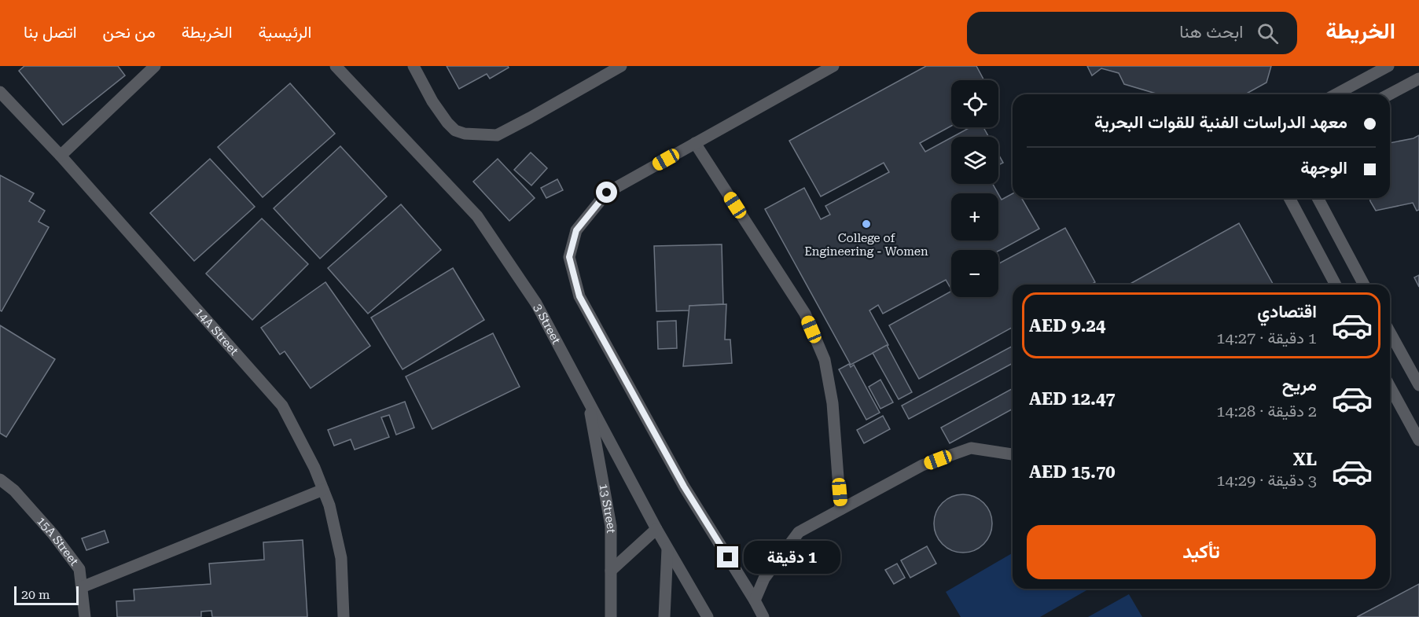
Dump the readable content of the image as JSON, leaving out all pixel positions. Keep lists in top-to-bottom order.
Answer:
{
  "streets": {
    "street": [
      "3 Street",
      "14A Street",
      "13 Street",
      "15A Street"
    ]
  },
  "crossings": [
    ["3 Street", "13 Street"]
  ],
  "places": ["College of Engineering - Women"],
  "scale_bar": "20 m",
  "page": {
    "header": "الخريطة",
    "search": "ابحث هنا",
    "nav": [
      "الرئيسية",
      "الخريطة",
      "من نحن",
      "اتصل بنا"
    ],
    "map_buttons": ["+", "−"],
    "banner": ["معهد الدراسات الفنية للقوات البحرية", "الوجهة"],
    "list": [
      {
        "name": "اقتصادي",
        "note": "1 دقيقة · 14:27",
        "value": "AED 9.24"
      },
      {
        "name": "مريح",
        "note": "2 دقيقة · 14:28",
        "value": "AED 12.47"
      },
      {
        "name": "XL",
        "note": "3 دقيقة · 14:29",
        "value": "AED 15.70"
      }
    ],
    "buttons": "تأكيد",
    "bubble": "1 دقيقة",
    "scale": "20 m"
  }
}
